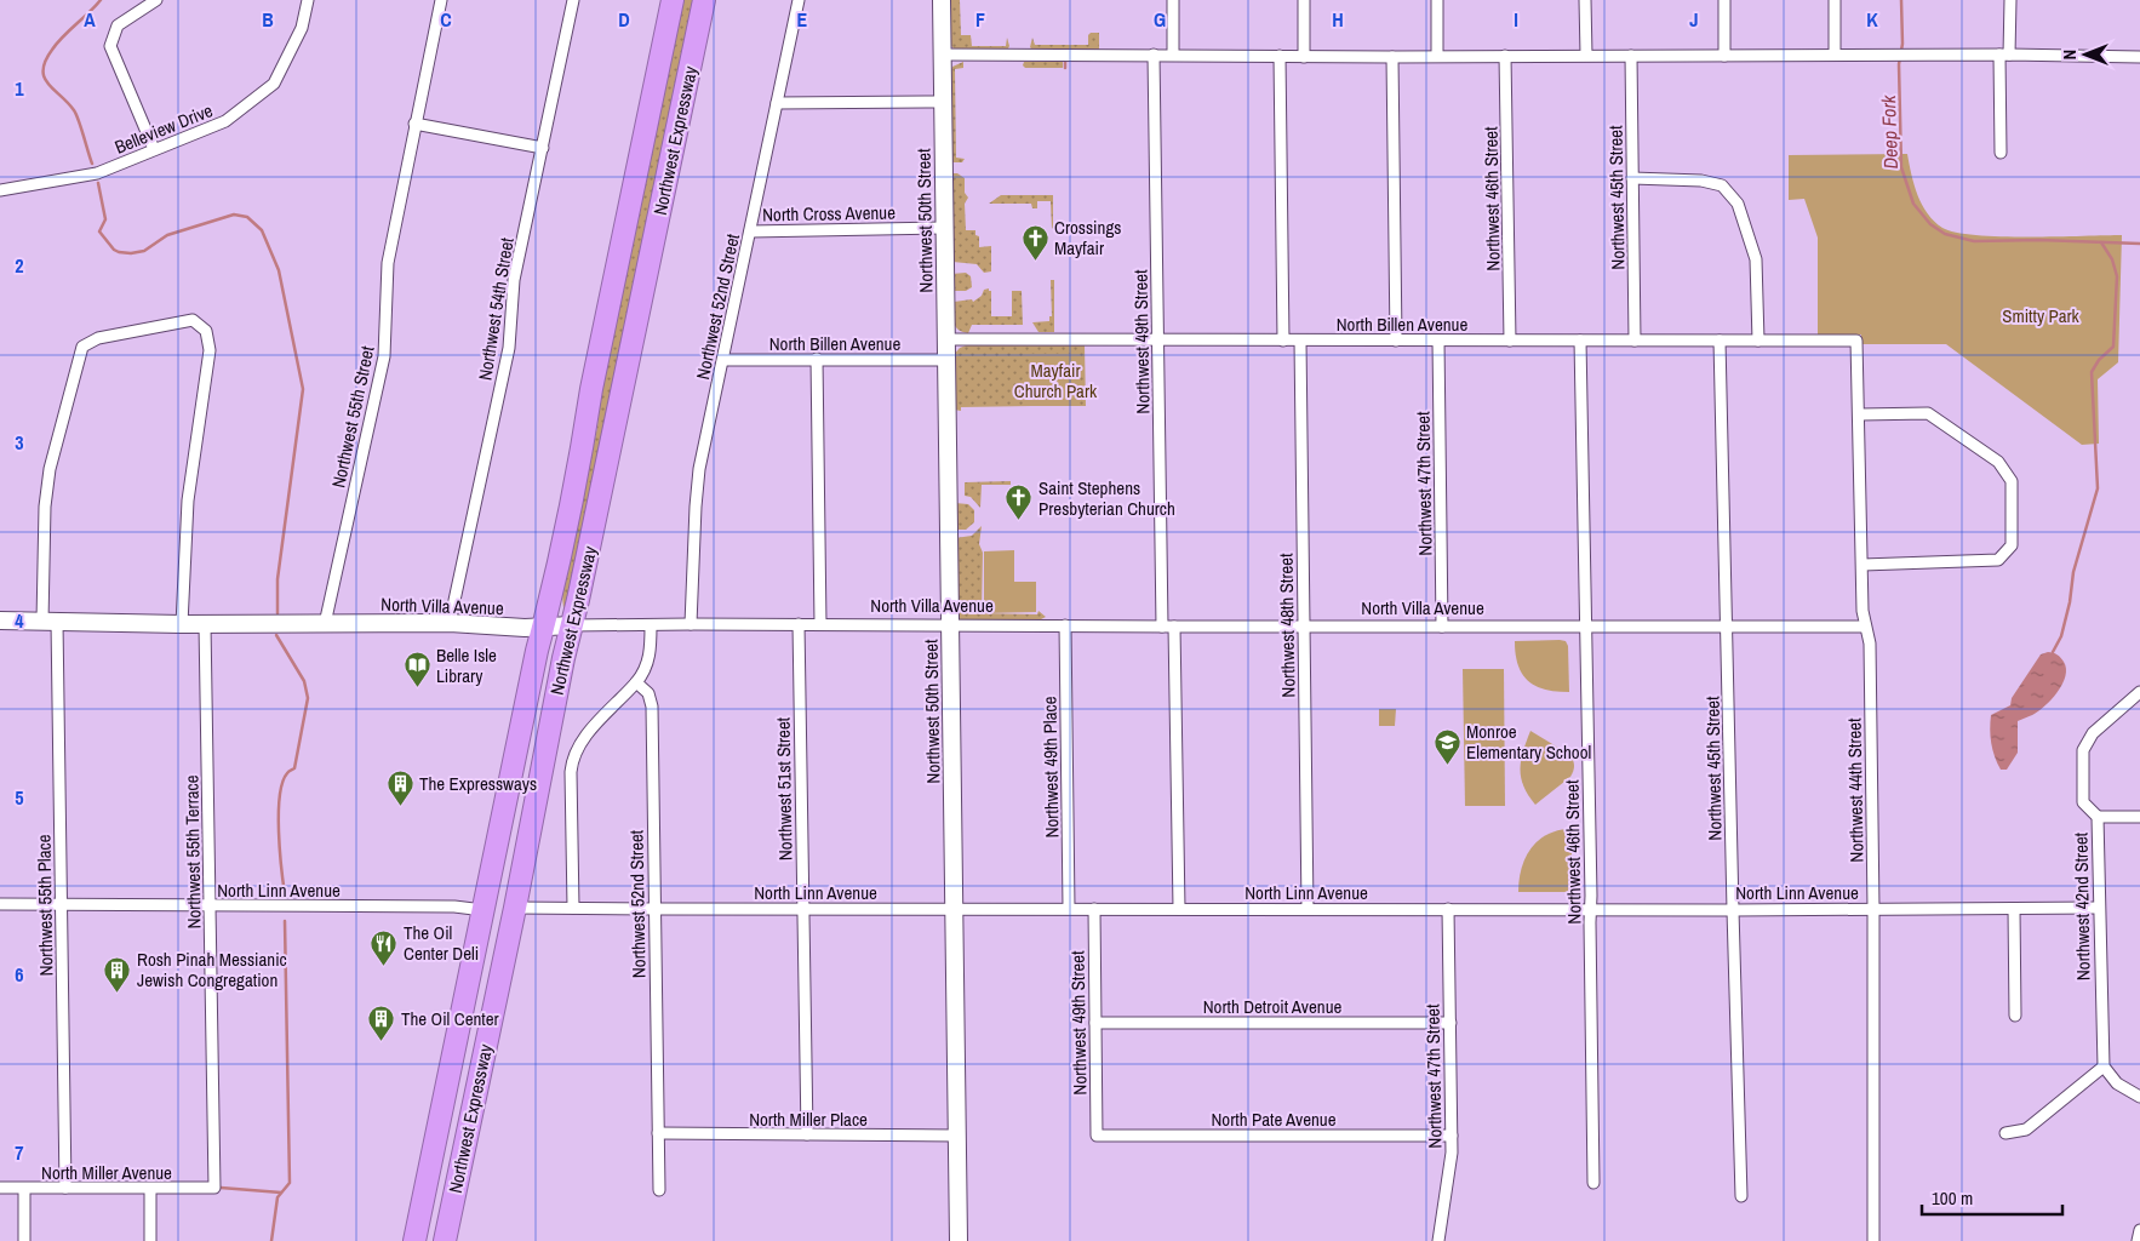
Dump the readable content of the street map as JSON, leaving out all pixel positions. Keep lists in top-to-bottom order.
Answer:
{
  "streets": {
    "highway": ["Northwest Expressway"],
    "street": [
      "Belleview Drive",
      "Northwest 45th Street",
      "Northwest 46th Street",
      "North Cross Avenue",
      "Northwest 50th Street",
      "Northwest 52nd Street",
      "Northwest 54th Street",
      "North Billen Avenue",
      "Northwest 49th Street",
      "Northwest 55th Street",
      "Northwest 47th Street",
      "North Villa Avenue",
      "Northwest 48th Street",
      "Northwest 49th Place",
      "Northwest 51st Street",
      "Northwest 44th Street",
      "Northwest 55th Terrace",
      "North Linn Avenue",
      "Northwest 55th Place",
      "Northwest 42nd Street",
      "North Detroit Avenue",
      "North Miller Place",
      "North Pate Avenue",
      "North Miller Avenue"
    ]
  },
  "crossings": [
    ["Northwest Expressway", "North Villa Avenue"],
    ["Northwest Expressway", "North Linn Avenue"],
    ["Northwest 45th Street", "North Billen Avenue"],
    ["Northwest 45th Street", "North Villa Avenue"],
    ["Northwest 45th Street", "North Linn Avenue"],
    ["Northwest 46th Street", "North Billen Avenue"],
    ["Northwest 46th Street", "North Villa Avenue"],
    ["Northwest 46th Street", "North Linn Avenue"],
    ["North Cross Avenue", "Northwest 50th Street"],
    ["North Cross Avenue", "Northwest 52nd Street"],
    ["Northwest 50th Street", "North Billen Avenue"],
    ["Northwest 50th Street", "North Villa Avenue"],
    ["Northwest 50th Street", "North Linn Avenue"],
    ["Northwest 50th Street", "North Miller Place"],
    ["Northwest 52nd Street", "North Billen Avenue"],
    ["Northwest 52nd Street", "North Villa Avenue"],
    ["Northwest 52nd Street", "North Linn Avenue"],
    ["Northwest 52nd Street", "North Miller Place"],
    ["Northwest 54th Street", "North Villa Avenue"],
    ["North Billen Avenue", "Northwest 49th Street"],
    ["North Billen Avenue", "Northwest 47th Street"],
    ["North Billen Avenue", "Northwest 48th Street"],
    ["North Billen Avenue", "Northwest 44th Street"],
    ["Northwest 49th Street", "North Villa Avenue"],
    ["Northwest 49th Street", "North Linn Avenue"],
    ["Northwest 49th Street", "North Detroit Avenue"],
    ["Northwest 49th Street", "North Pate Avenue"],
    ["Northwest 55th Street", "North Villa Avenue"],
    ["Northwest 47th Street", "North Villa Avenue"],
    ["Northwest 47th Street", "North Linn Avenue"],
    ["Northwest 47th Street", "North Detroit Avenue"],
    ["Northwest 47th Street", "North Pate Avenue"],
    ["North Villa Avenue", "Northwest 48th Street"],
    ["North Villa Avenue", "Northwest 49th Place"],
    ["North Villa Avenue", "Northwest 51st Street"],
    ["North Villa Avenue", "Northwest 44th Street"],
    ["North Villa Avenue", "Northwest 55th Terrace"],
    ["North Villa Avenue", "Northwest 55th Place"],
    ["Northwest 48th Street", "North Linn Avenue"],
    ["Northwest 49th Place", "North Linn Avenue"],
    ["Northwest 51st Street", "North Linn Avenue"],
    ["Northwest 51st Street", "North Miller Place"],
    ["Northwest 44th Street", "North Linn Avenue"],
    ["Northwest 55th Terrace", "North Linn Avenue"],
    ["Northwest 55th Terrace", "North Miller Avenue"],
    ["North Linn Avenue", "Northwest 55th Place"],
    ["North Linn Avenue", "Northwest 42nd Street"],
    ["Northwest 55th Place", "North Miller Avenue"]
  ],
  "water": ["Deep Fork"],
  "parks": ["Smitty Park", "Mayfair Church Park"],
  "places": {
    "church": ["Crossings Mayfair", "Saint Stephens Presbyterian Church"],
    "library": ["Belle Isle Library"],
    "school or university": ["Monroe Elementary School"],
    "building": ["The Expressways", "Rosh Pinah Messianic Jewish Congregation", "The Oil Center"],
    "restaurant": ["The Oil Center Deli"]
  },
  "scale_bar": "100 m",
  "north": "left",
  "grid": {
    "columns": [
      "A",
      "B",
      "C",
      "D",
      "E",
      "F",
      "G",
      "H",
      "I",
      "J",
      "K"
    ],
    "rows": [
      "1",
      "2",
      "3",
      "4",
      "5",
      "6",
      "7"
    ]
  }
}
